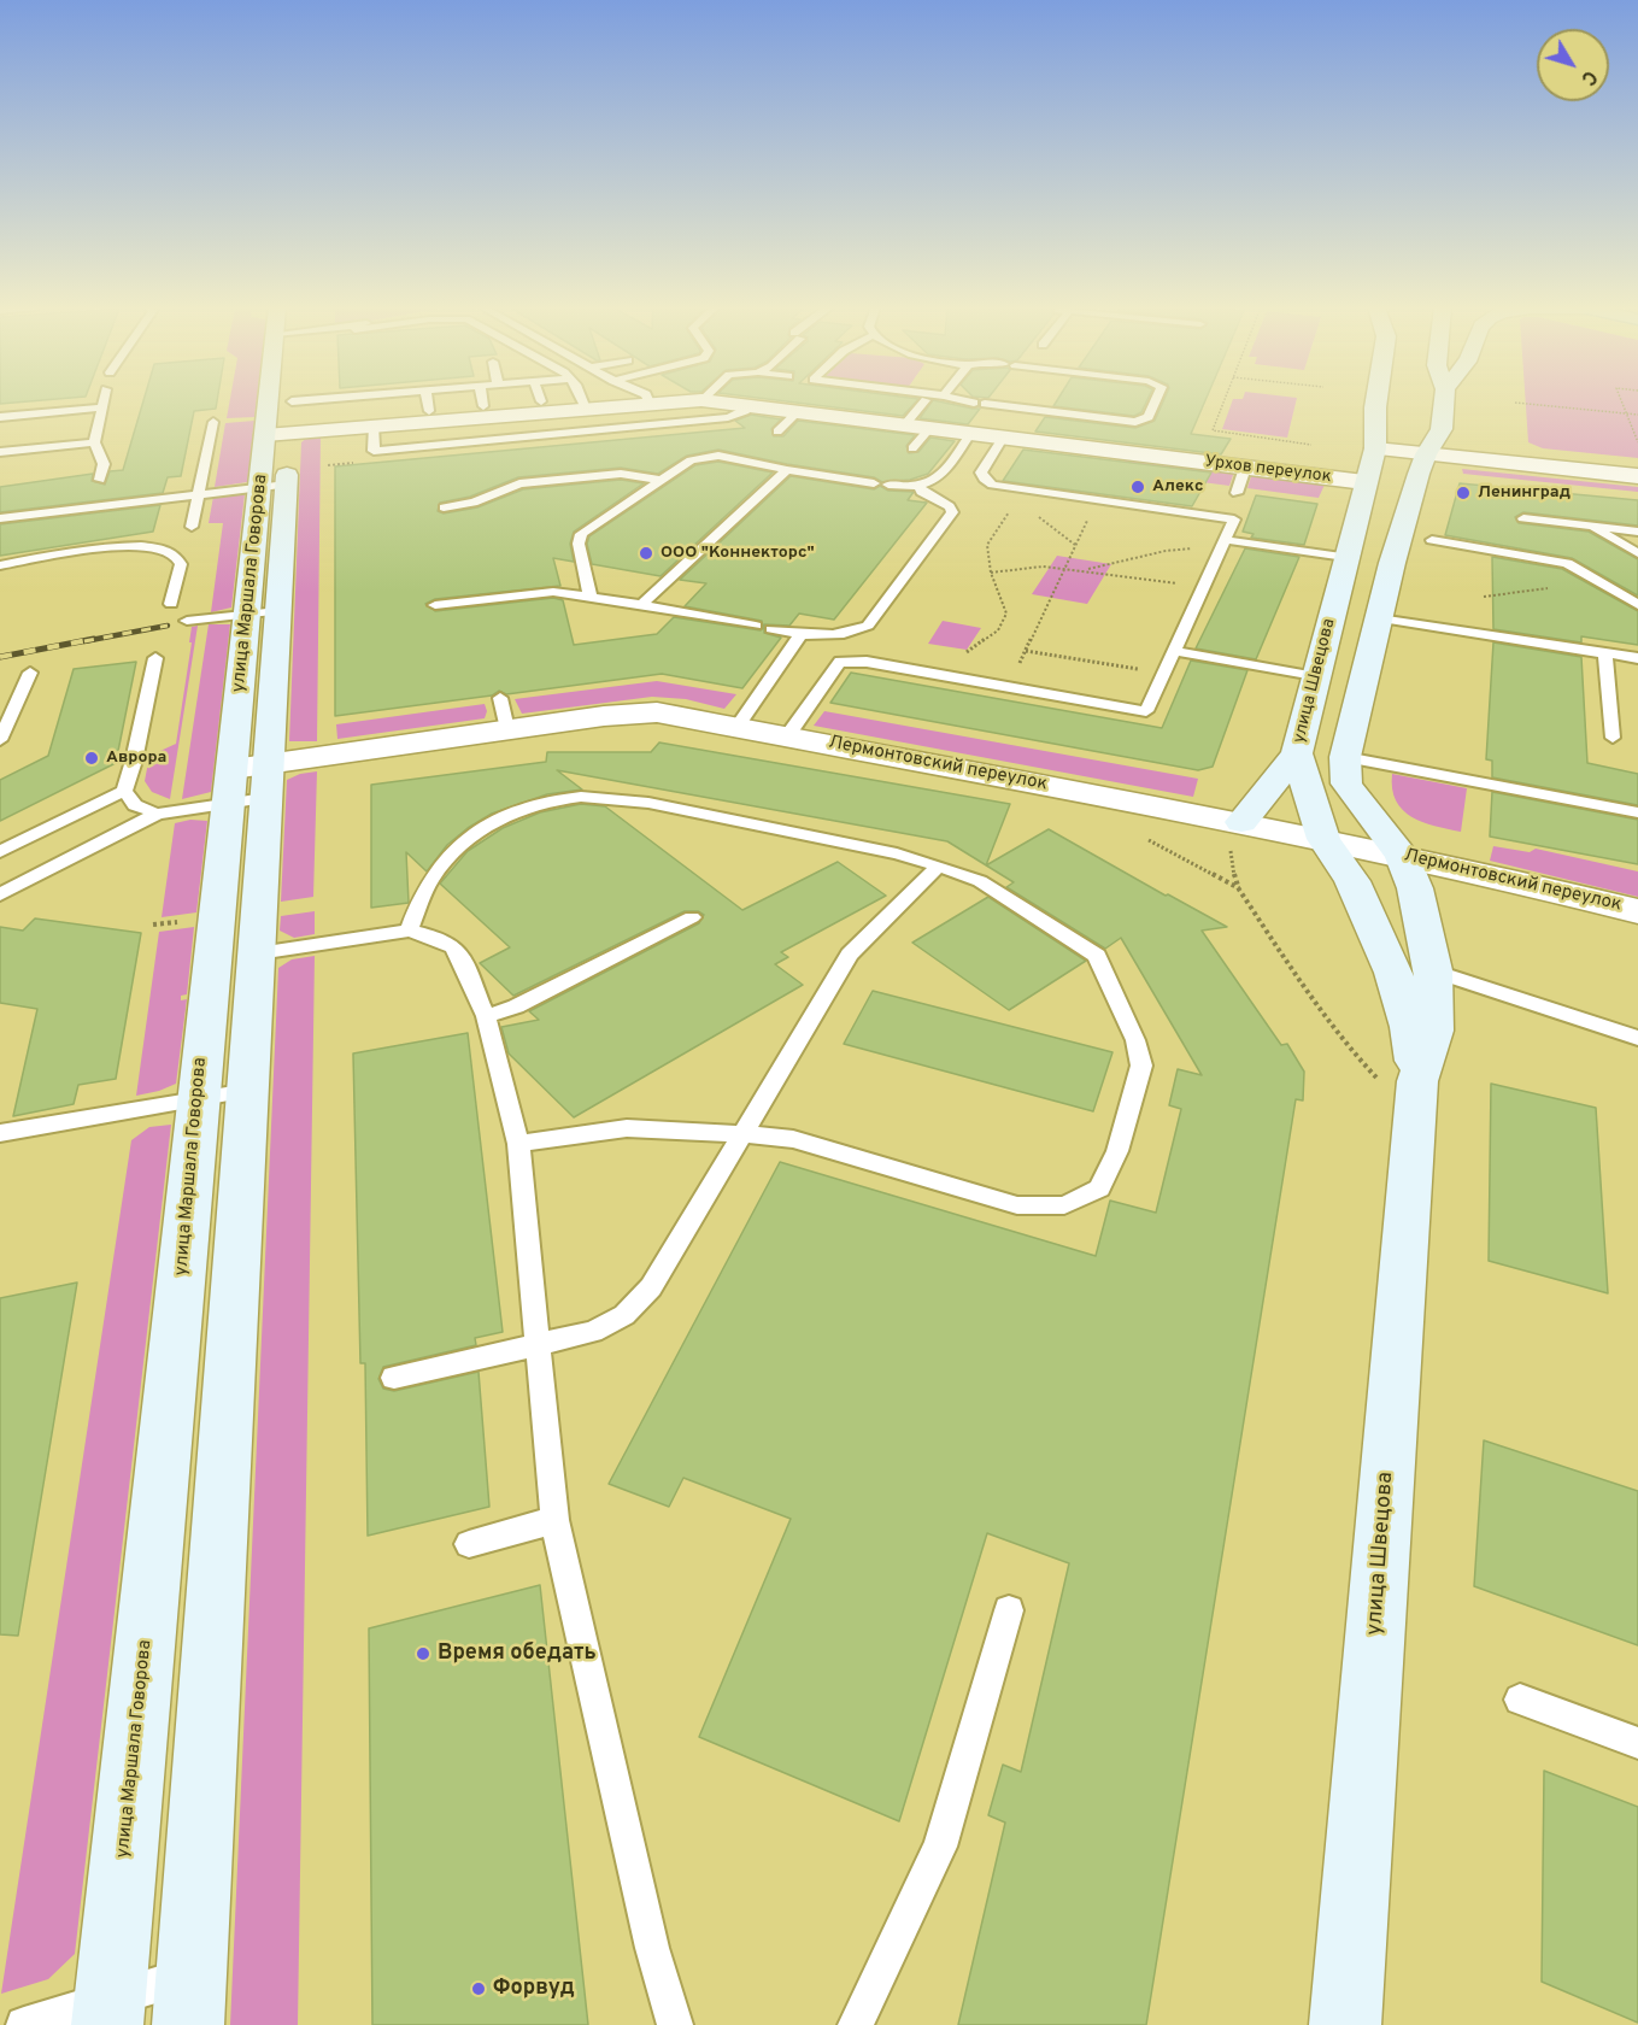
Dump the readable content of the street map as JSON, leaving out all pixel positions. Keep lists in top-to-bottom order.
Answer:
{
  "streets": {
    "street": [
      "Урхов переулок",
      "улица Маршала Говорова",
      "улица Швецова",
      "Лермонтовский переулок"
    ]
  },
  "crossings": [
    ["Урхов переулок", "улица Маршала Говорова"],
    ["Урхов переулок", "улица Швецова"],
    ["улица Маршала Говорова", "Лермонтовский переулок"],
    ["улица Швецова", "Лермонтовский переулок"]
  ],
  "places": [
    "Алекс",
    "Ленинград",
    "ООО \"Коннекторс\"",
    "Аврора",
    "Время обедать",
    "Форвуд"
  ],
  "north": "bottom right"
}
